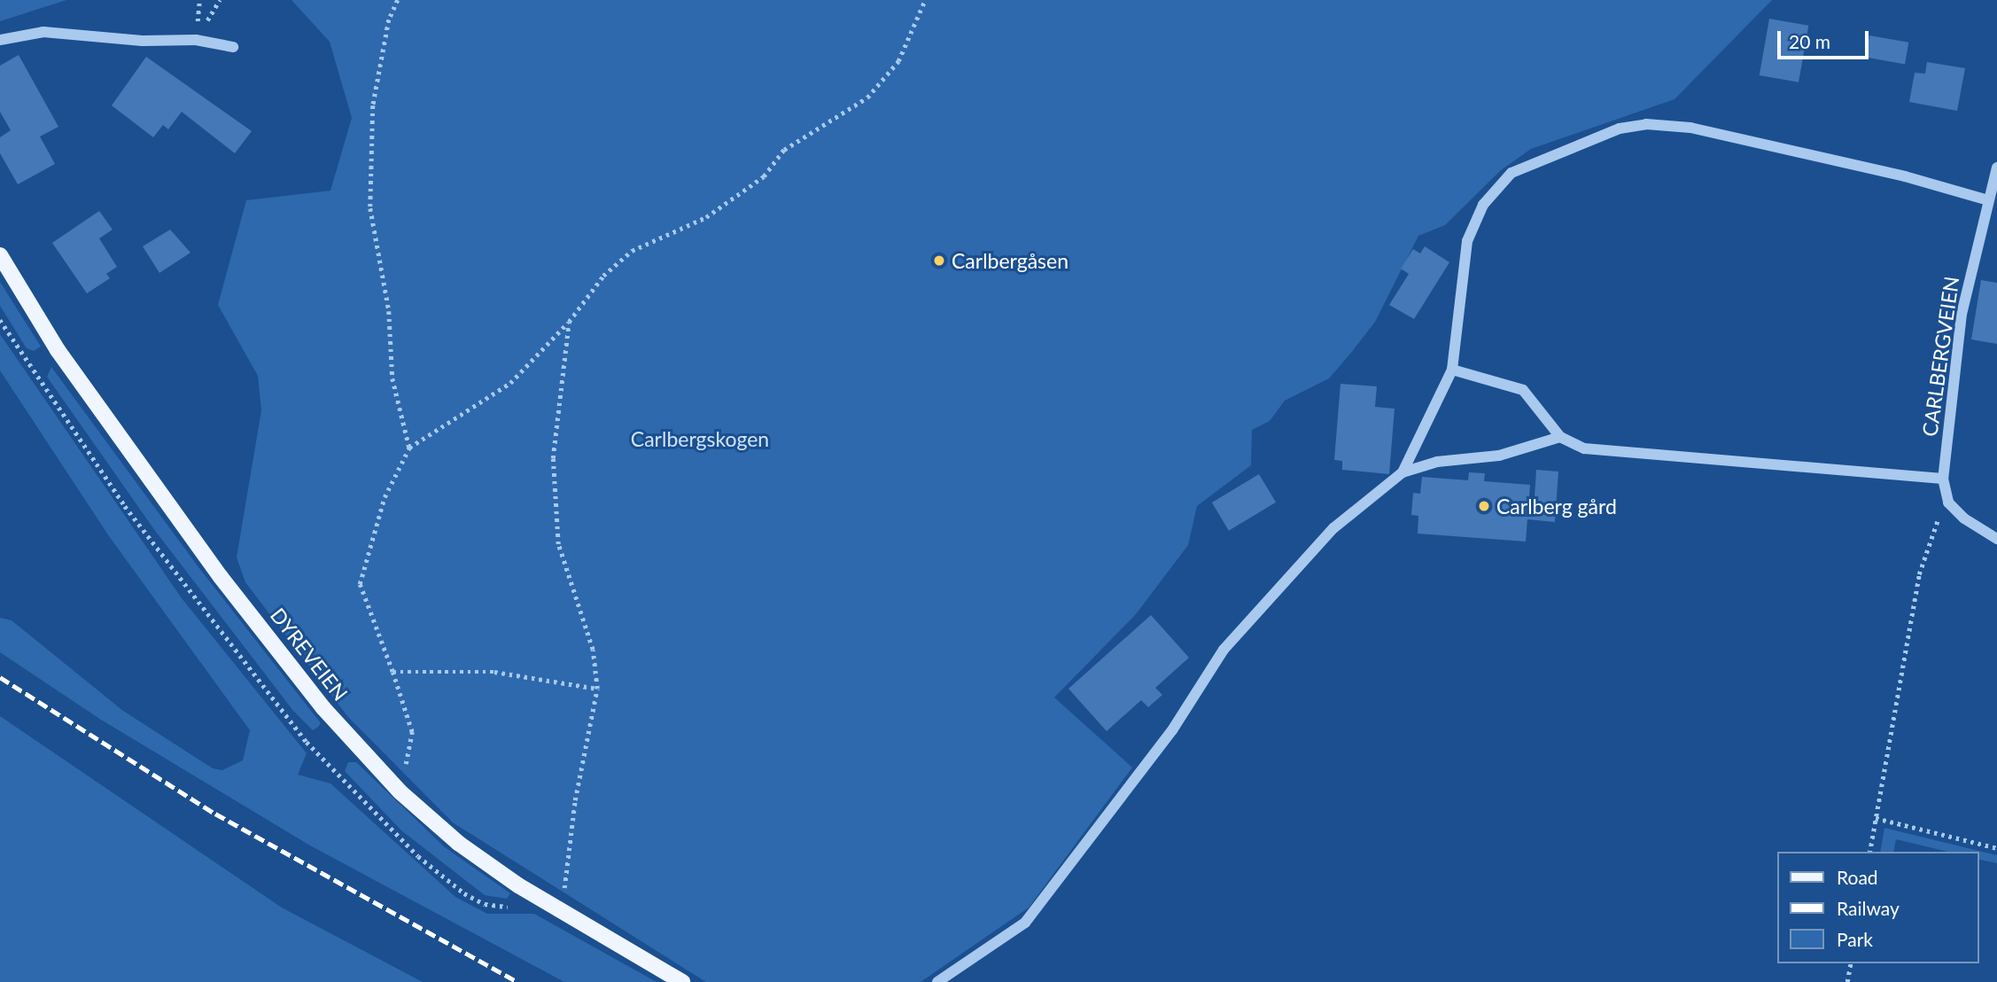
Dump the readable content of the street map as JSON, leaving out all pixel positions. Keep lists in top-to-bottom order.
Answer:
{
  "streets": {
    "main road": ["DYREVEIEN"],
    "street": ["CARLBERGVEIEN"]
  },
  "parks": ["Carlbergskogen"],
  "places": ["Carlbergåsen", "Carlberg gård"],
  "legend": ["Road", "Railway", "Park"],
  "scale_bar": "20 m"
}
